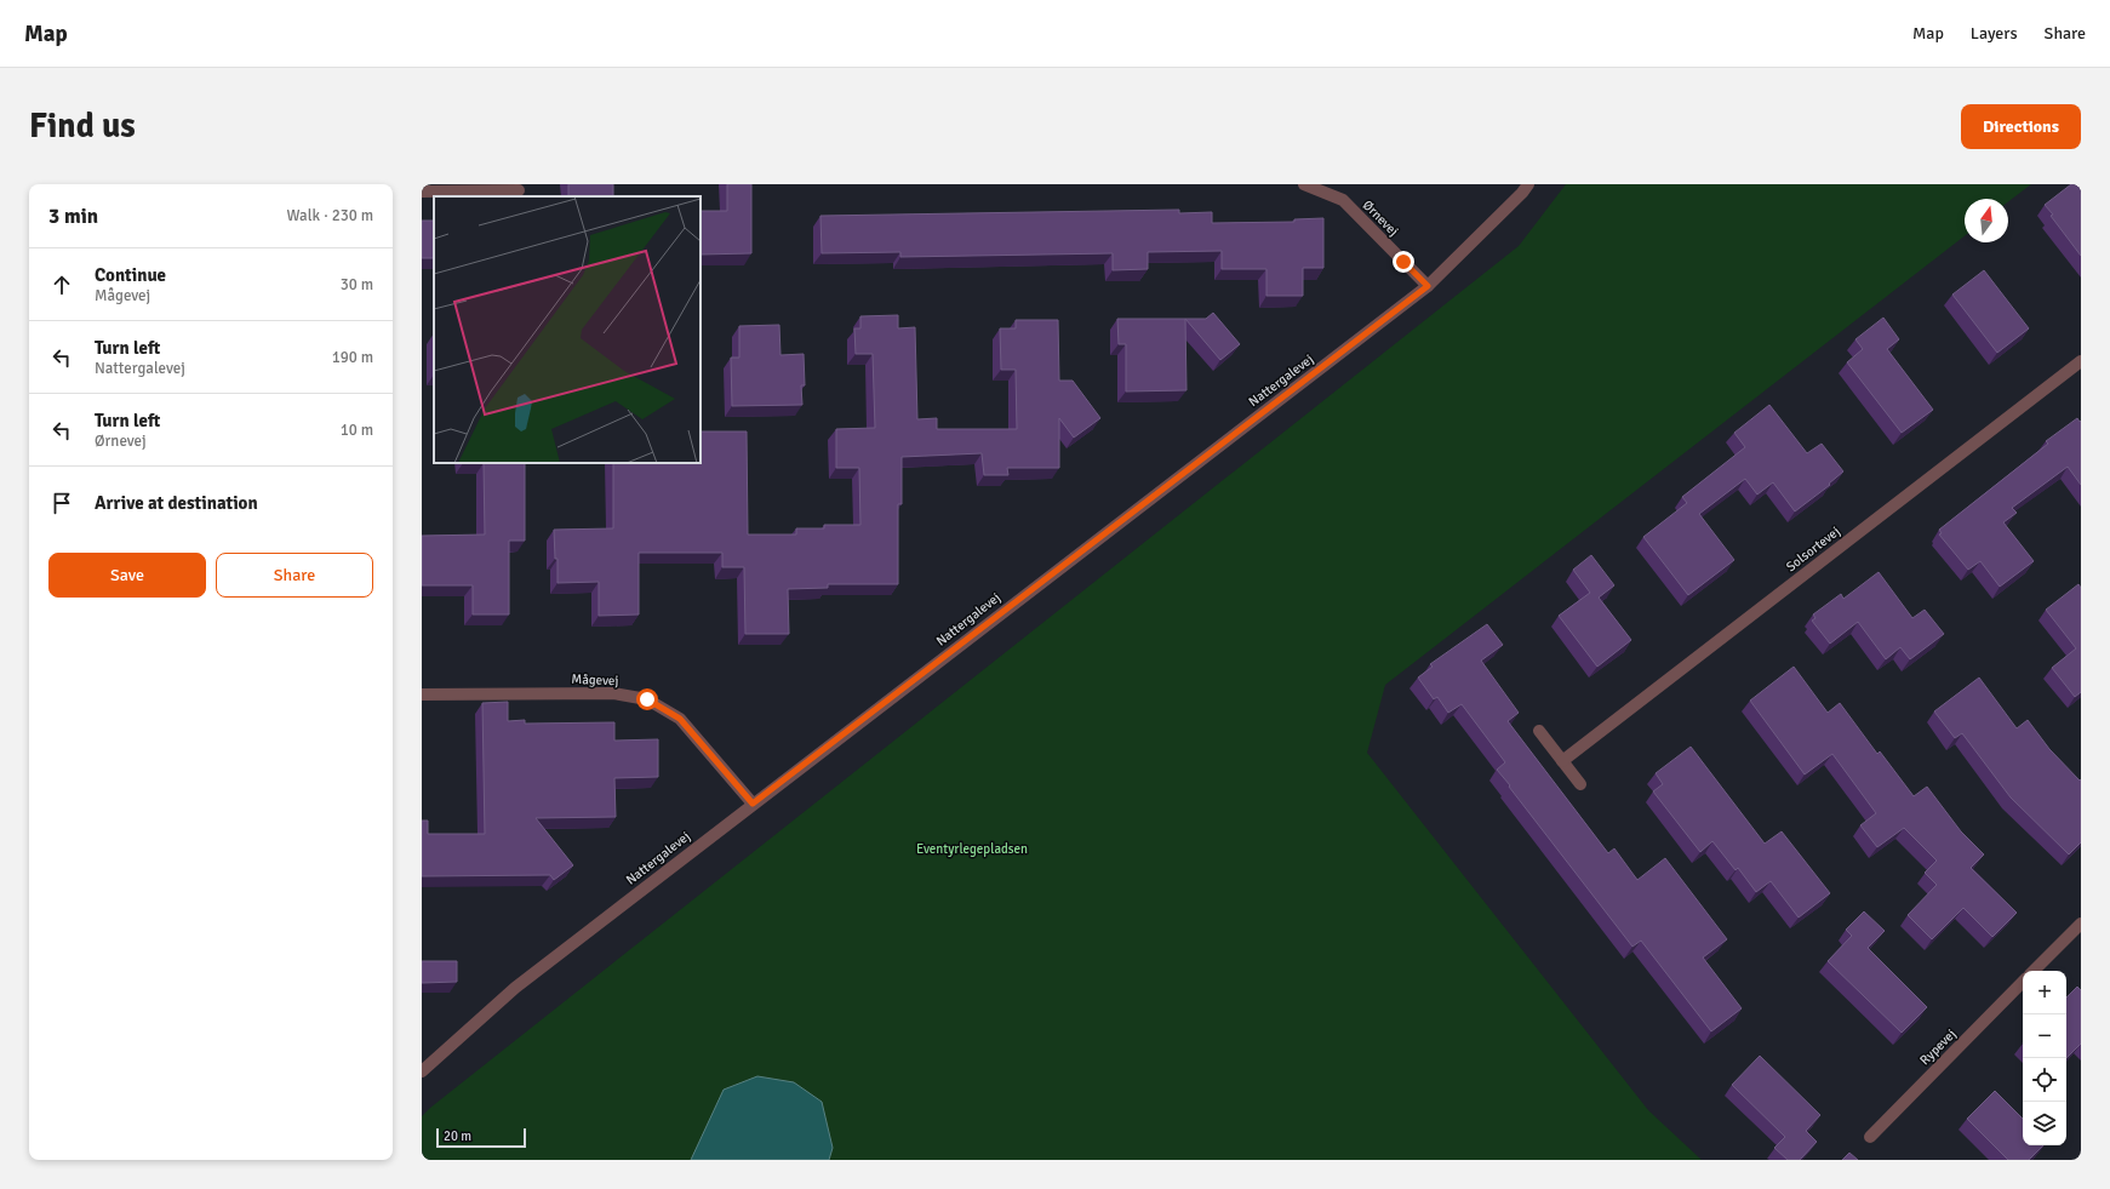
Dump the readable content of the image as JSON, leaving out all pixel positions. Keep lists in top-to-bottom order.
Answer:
{
  "streets": {
    "street": [
      "Ørnevej",
      "Nattergalevej",
      "Solsortevej",
      "Mågevej",
      "Rypevej"
    ]
  },
  "crossings": [
    ["Ørnevej", "Nattergalevej"],
    ["Nattergalevej", "Mågevej"]
  ],
  "parks": ["Eventyrlegepladsen"],
  "scale_bar": "20 m",
  "north": "top",
  "page": {
    "header": "Map",
    "nav": ["Map", "Layers", "Share"],
    "buttons": [
      "Directions",
      ["Save", "Share"]
    ],
    "title": "Find us",
    "heading": ["3 min", "Walk · 230 m"],
    "list": [
      ["Continue", "Mågevej", "30 m"],
      ["Turn left", "Nattergalevej", "190 m"],
      ["Turn left", "Ørnevej", "10 m"],
      "Arrive at destination"
    ],
    "map_buttons": ["+", "−"],
    "scale": "20 m"
  }
}
